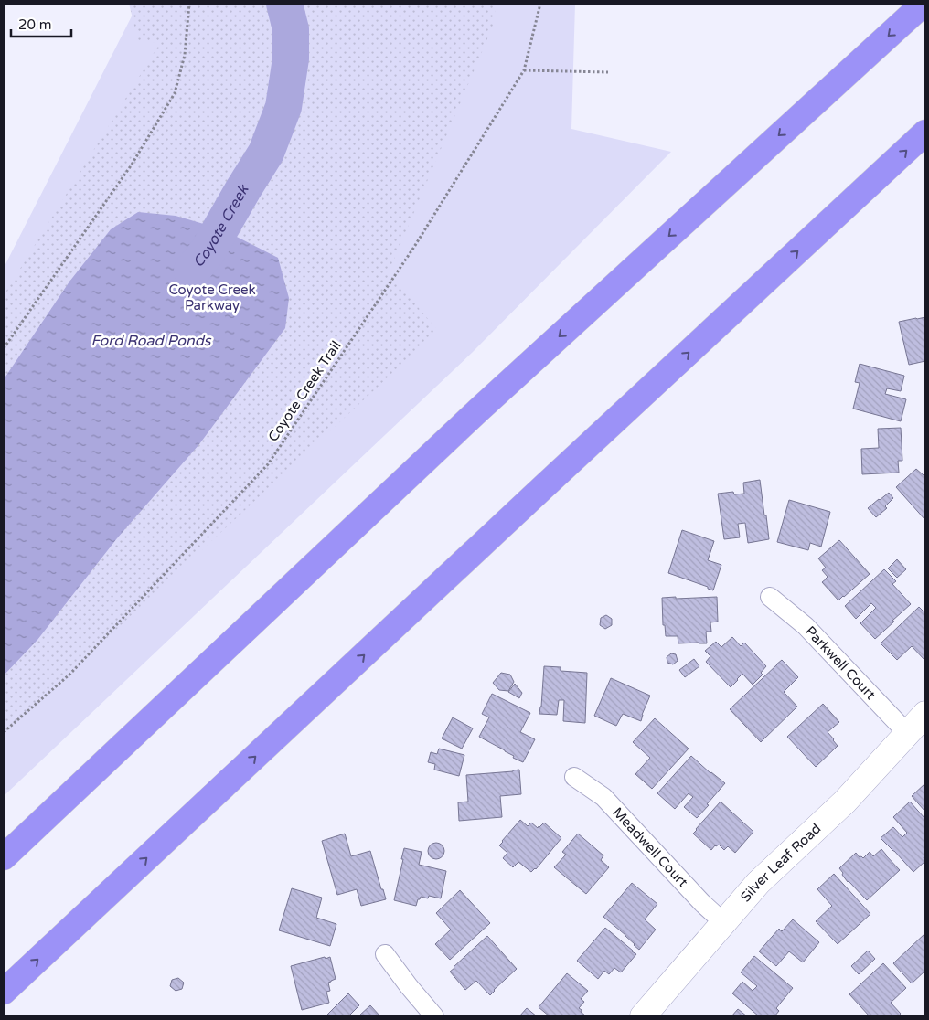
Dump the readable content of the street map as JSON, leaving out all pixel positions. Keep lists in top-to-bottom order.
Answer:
{
  "streets": {
    "street": ["Parkwell Court", "Meadwell Court", "Silver Leaf Road"],
    "path": ["Coyote Creek Trail"]
  },
  "crossings": [
    ["Parkwell Court", "Silver Leaf Road"],
    ["Meadwell Court", "Silver Leaf Road"]
  ],
  "water": ["Coyote Creek", "Ford Road Ponds"],
  "parks": ["Coyote Creek Parkway"],
  "scale_bar": "20 m"
}
